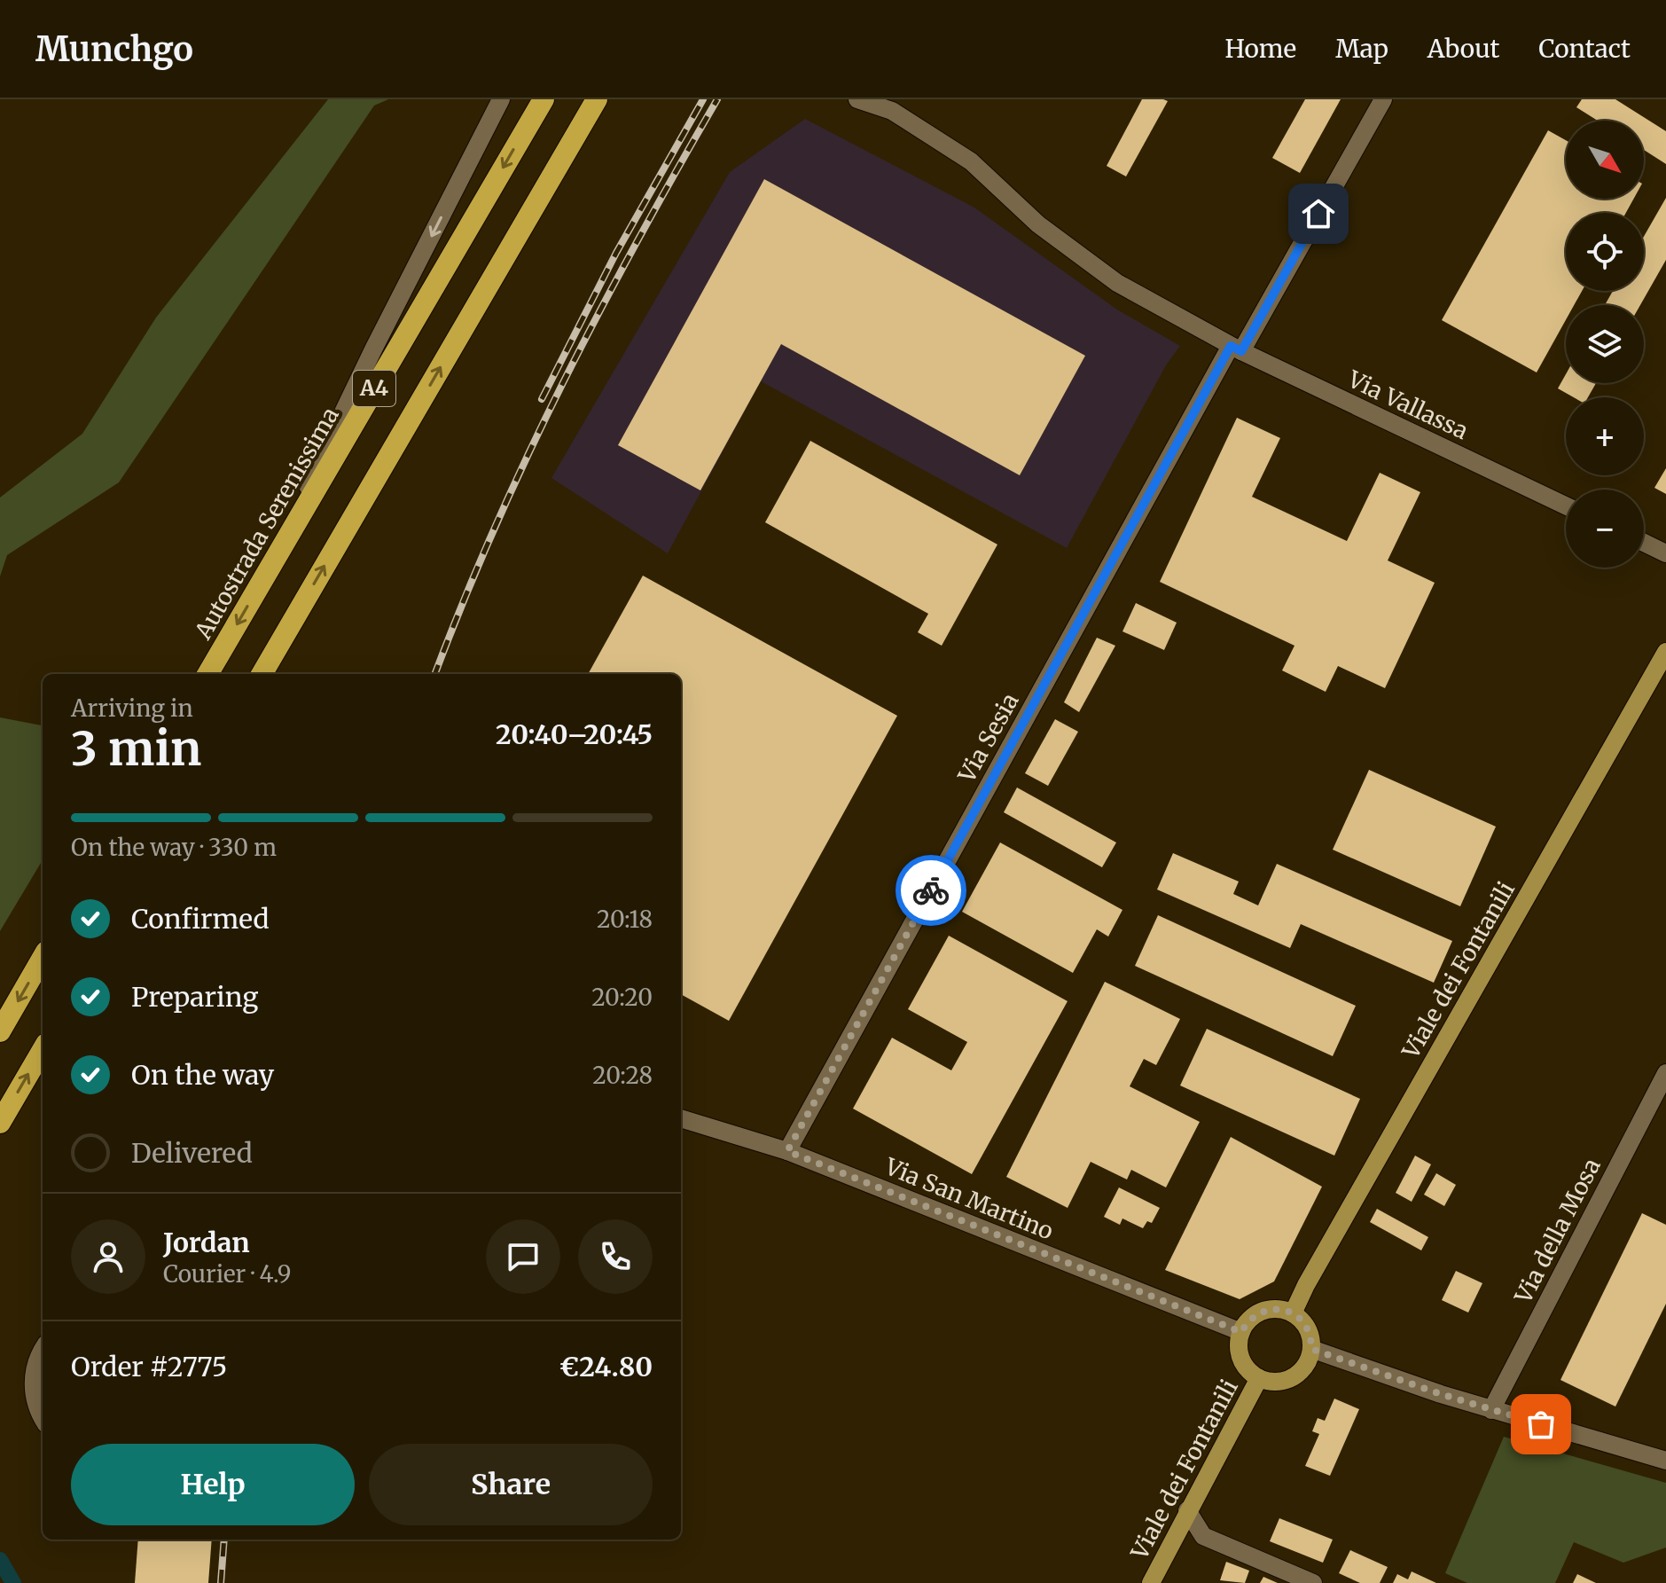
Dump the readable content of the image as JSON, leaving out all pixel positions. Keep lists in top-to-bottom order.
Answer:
{
  "streets": {
    "highway": ["A4", "Autostrada Serenissima"],
    "main road": ["Viale dei Fontanili"],
    "street": [
      "Via Vallassa",
      "Via Sesia",
      "Via San Martino",
      "Via della Mosa"
    ]
  },
  "crossings": [
    ["Via Vallassa", "Via Sesia"],
    ["Via Sesia", "Via San Martino"],
    ["Viale dei Fontanili", "Via San Martino"]
  ],
  "north": "bottom right",
  "page": {
    "header": "Munchgo",
    "nav": [
      "Home",
      "Map",
      "About",
      "Contact"
    ],
    "map_buttons": ["+", "−"],
    "heading": ["3 min", "Arriving in", "20:40–20:45"],
    "panel": [
      "Jordan",
      "Courier · 4.9",
      "Order #2775",
      "€24.80"
    ],
    "bar": "On the way · 330 m",
    "list": [
      ["Confirmed", "20:18"],
      ["Preparing", "20:20"],
      ["On the way", "20:28"],
      "Delivered"
    ],
    "buttons": ["Help", "Share"]
  }
}
